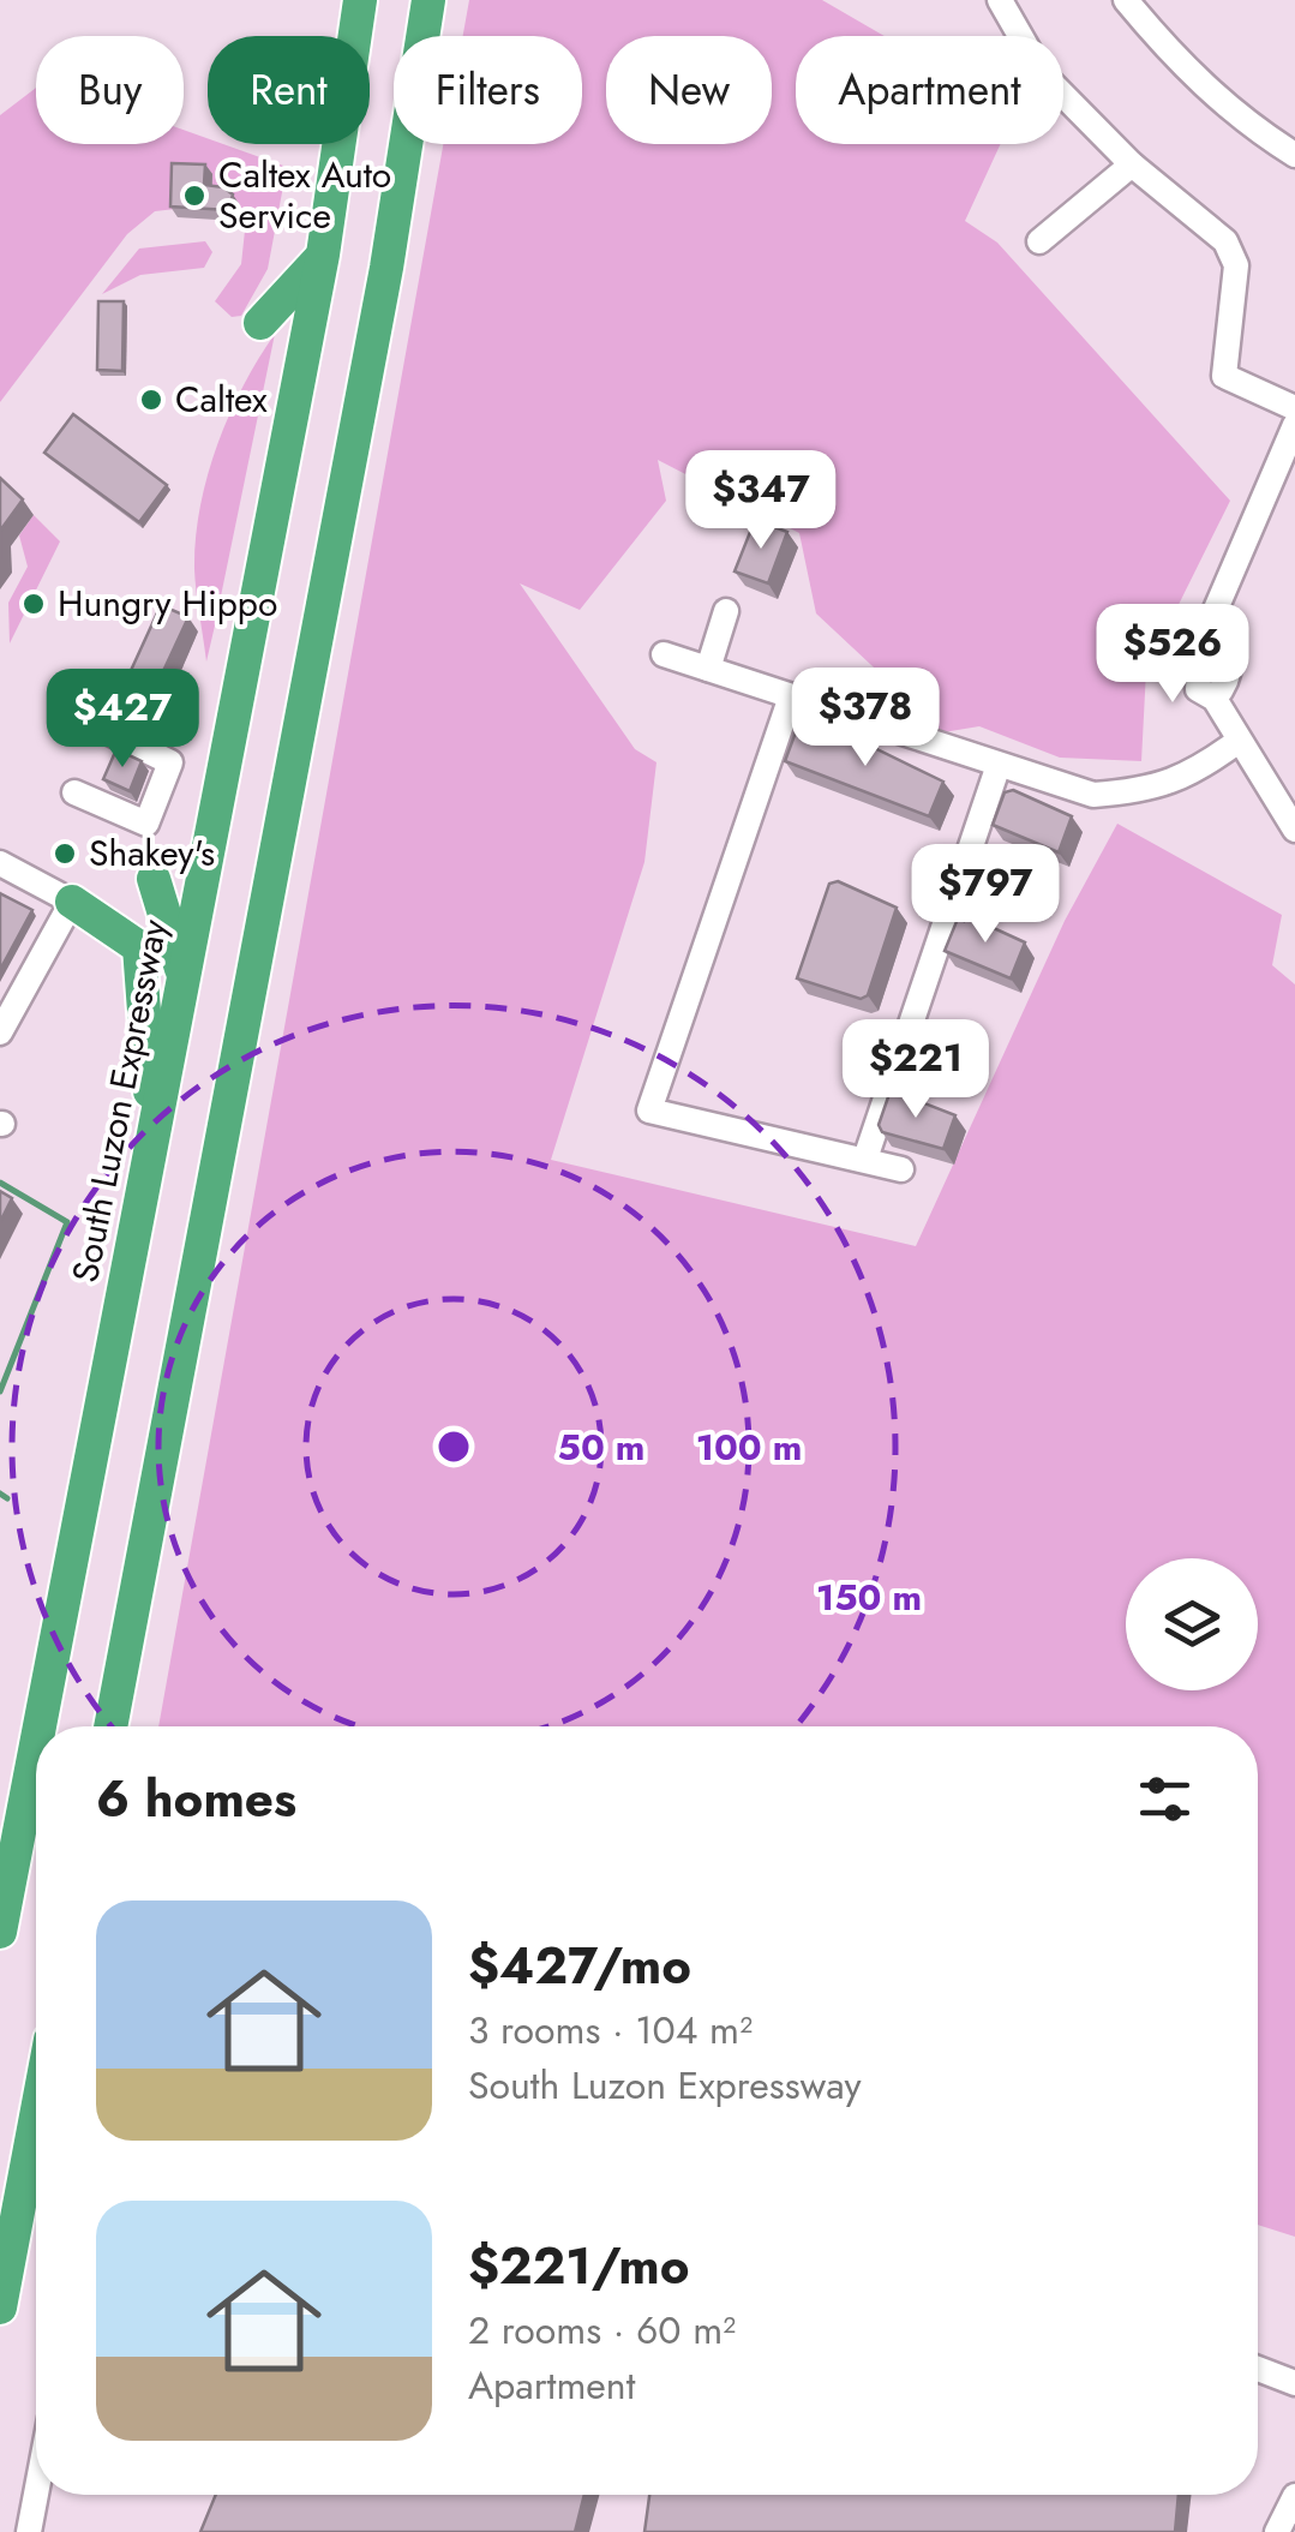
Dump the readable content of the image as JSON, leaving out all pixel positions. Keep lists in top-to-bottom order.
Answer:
{
  "streets": {
    "highway": ["South Luzon Expressway"]
  },
  "places": [
    "Caltex Auto Service",
    "Caltex",
    "Hungry Hippo",
    "Shakey's"
  ],
  "page": {
    "chip": [
      "Buy",
      "Rent",
      "Filters",
      "New",
      "Apartment"
    ],
    "price": [
      "$347",
      "$526",
      "$378",
      "$427",
      "$797",
      "$221"
    ],
    "heading": "6 homes",
    "list": [
      {
        "name": "$427/mo",
        "note": "3 rooms · 104 m² · South Luzon Expressway"
      },
      {
        "name": "$221/mo",
        "note": "2 rooms · 60 m² · Apartment"
      }
    ]
  },
  "rings": ["50 m", "100 m", "150 m"]
}
